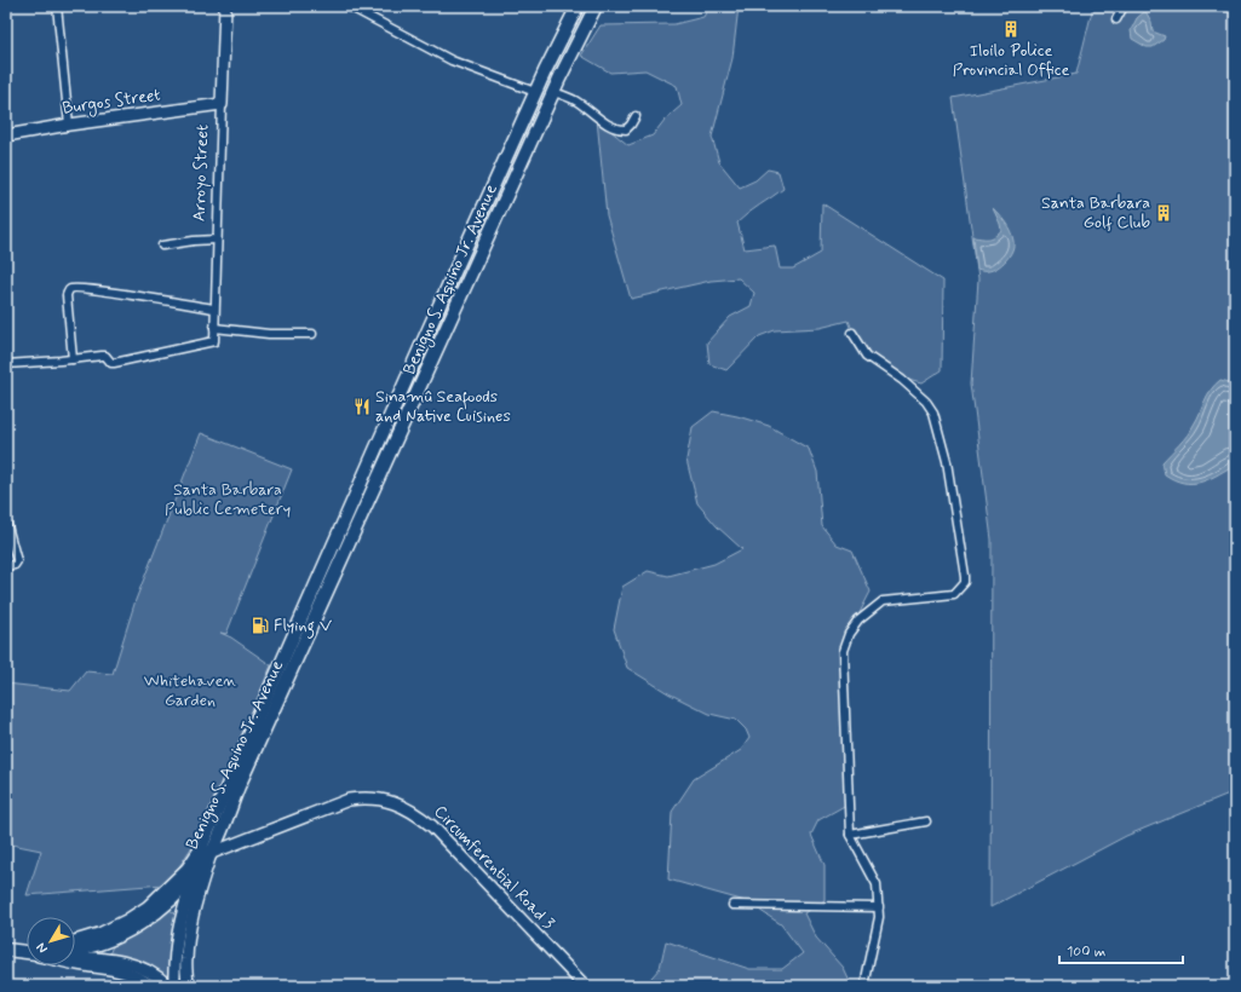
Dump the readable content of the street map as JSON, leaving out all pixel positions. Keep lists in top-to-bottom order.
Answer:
{
  "streets": {
    "main road": [
      "Burgos Street",
      "Arroyo Street",
      "Benigno S. Aquino Jr. Avenue",
      "Circumferential Road 3"
    ]
  },
  "crossings": [
    ["Burgos Street", "Arroyo Street"],
    ["Benigno S. Aquino Jr. Avenue", "Circumferential Road 3"]
  ],
  "parks": ["Santa Barbara Public Cemetery", "Whitehaven Garden"],
  "places": {
    "building": ["Iloilo Police Provincial Office", "Santa Barbara Golf Club"],
    "restaurant": ["Sinamû Seafoods and Native Cuisines"],
    "fuel station": ["Flying V"]
  },
  "scale_bar": "100 m",
  "north": "bottom left"
}
